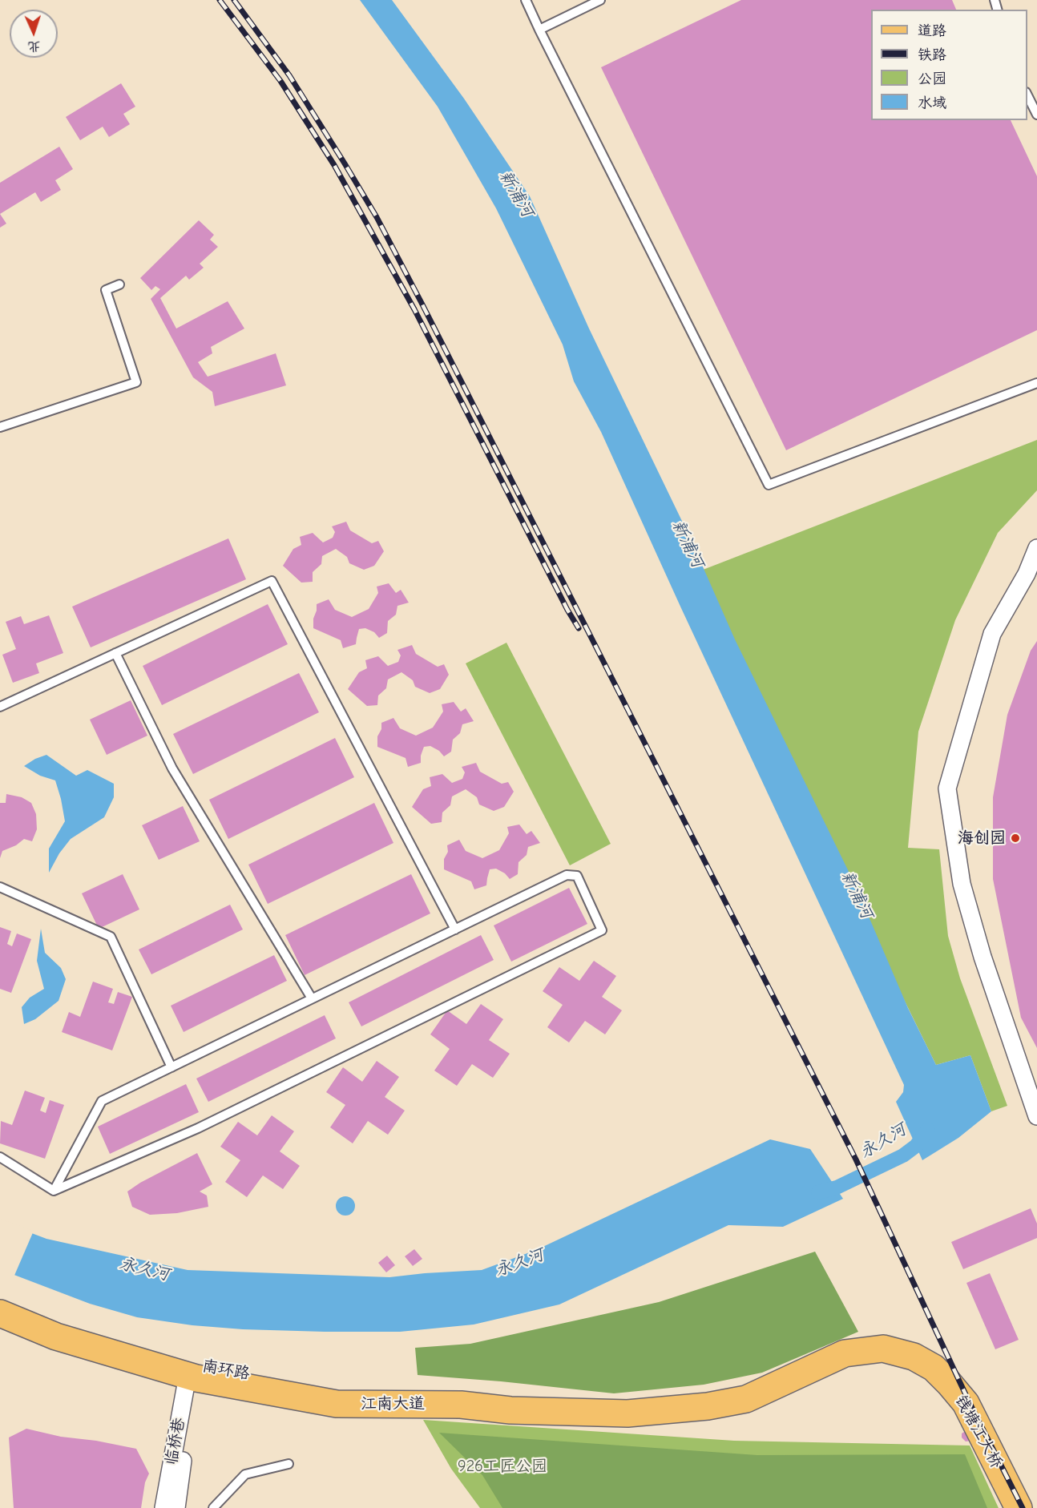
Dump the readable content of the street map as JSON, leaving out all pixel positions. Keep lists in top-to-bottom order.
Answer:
{
  "streets": {
    "main road": ["南环路", "江南大道", "钱塘江大桥"],
    "street": ["临桥巷"]
  },
  "crossings": [
    ["南环路", "江南大道"],
    ["江南大道", "钱塘江大桥"],
    ["江南大道", "临桥巷"]
  ],
  "water": ["新浦河", "永久河"],
  "parks": ["926工匠公园"],
  "places": ["海创园"],
  "legend": [
    "道路",
    "铁路",
    "公园",
    "水域"
  ],
  "north": "bottom"
}
